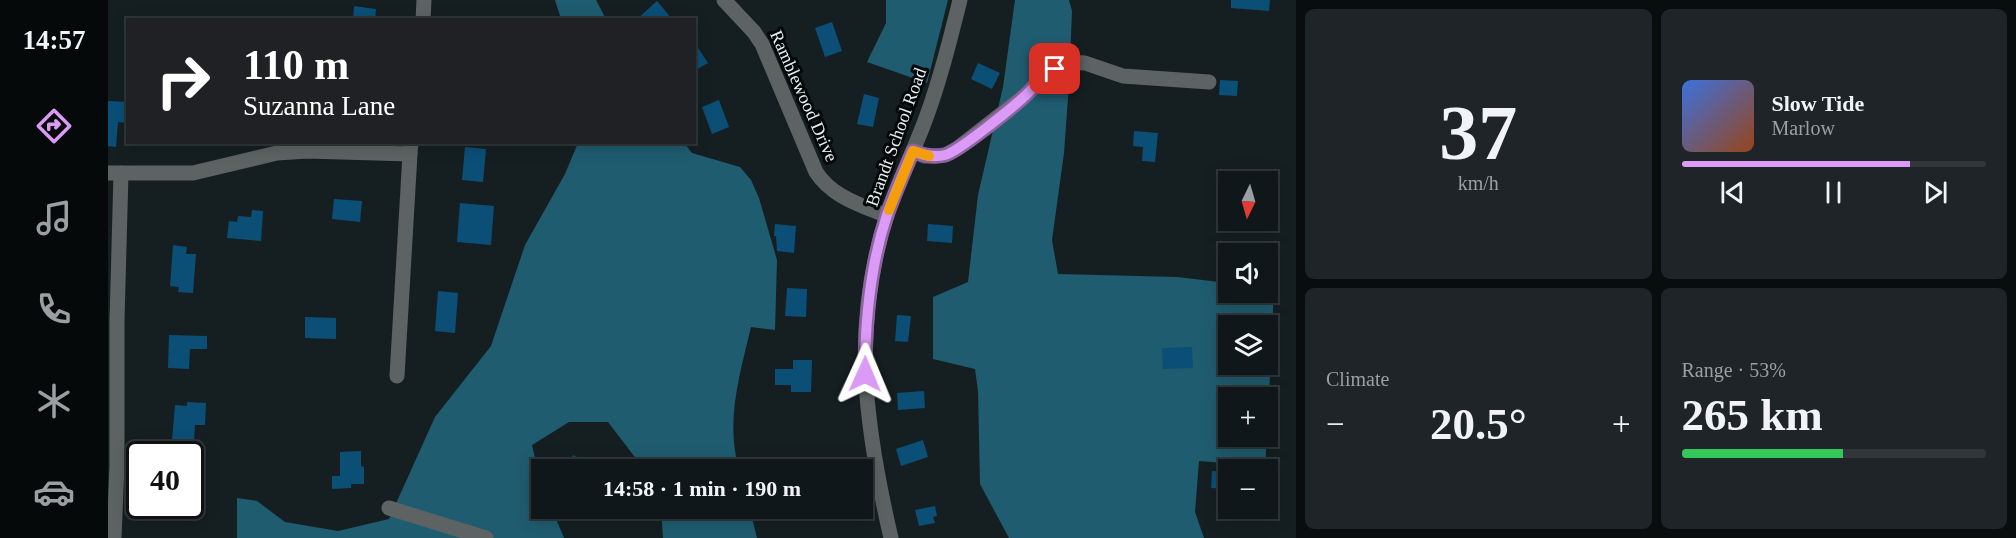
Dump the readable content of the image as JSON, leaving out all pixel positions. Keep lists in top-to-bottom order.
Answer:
{
  "streets": {
    "street": ["Ramblewood Drive", "Brandt School Road"]
  },
  "crossings": [
    ["Ramblewood Drive", "Brandt School Road"]
  ],
  "north": "bottom",
  "page": {
    "tabs": "14:57",
    "tile": [
      ["37", "km/h"],
      "Climate",
      ["Range · 53%", "265 km"]
    ],
    "turn": ["110 m", "Suzanna Lane"],
    "song": ["Slow Tide", "Marlow"],
    "map_buttons": ["+", "−"],
    "heat": ["−", "20.5°", "+"],
    "limit": "40",
    "trip": "14:58 · 1 min · 190 m"
  }
}
